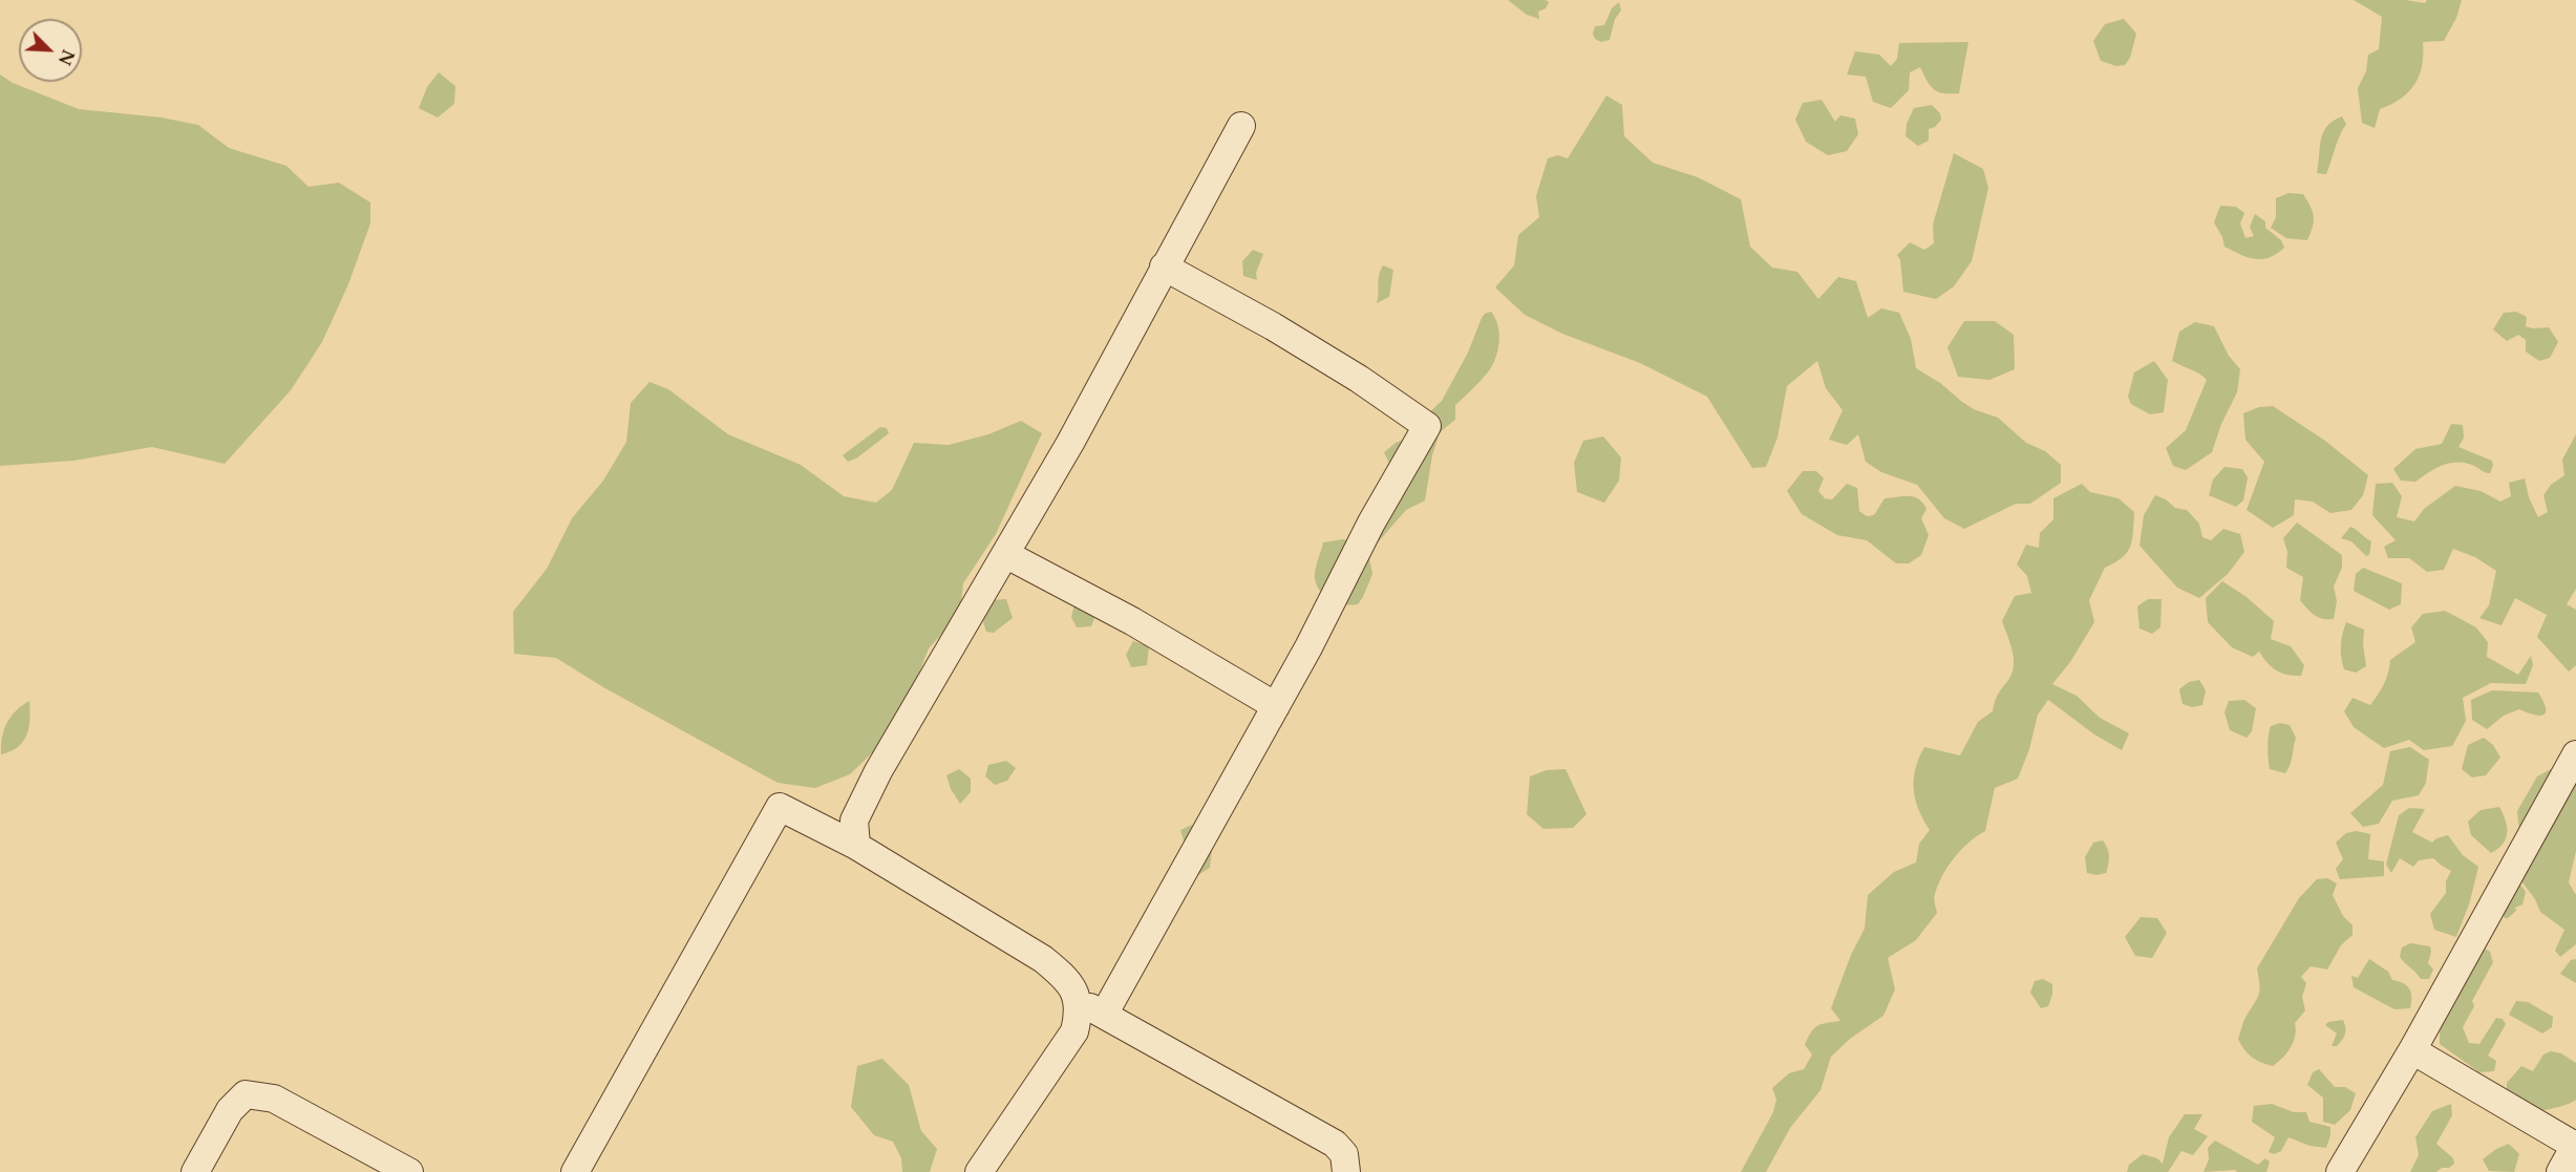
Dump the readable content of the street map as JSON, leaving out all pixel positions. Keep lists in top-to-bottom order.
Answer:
{
  "north": "bottom right"
}
